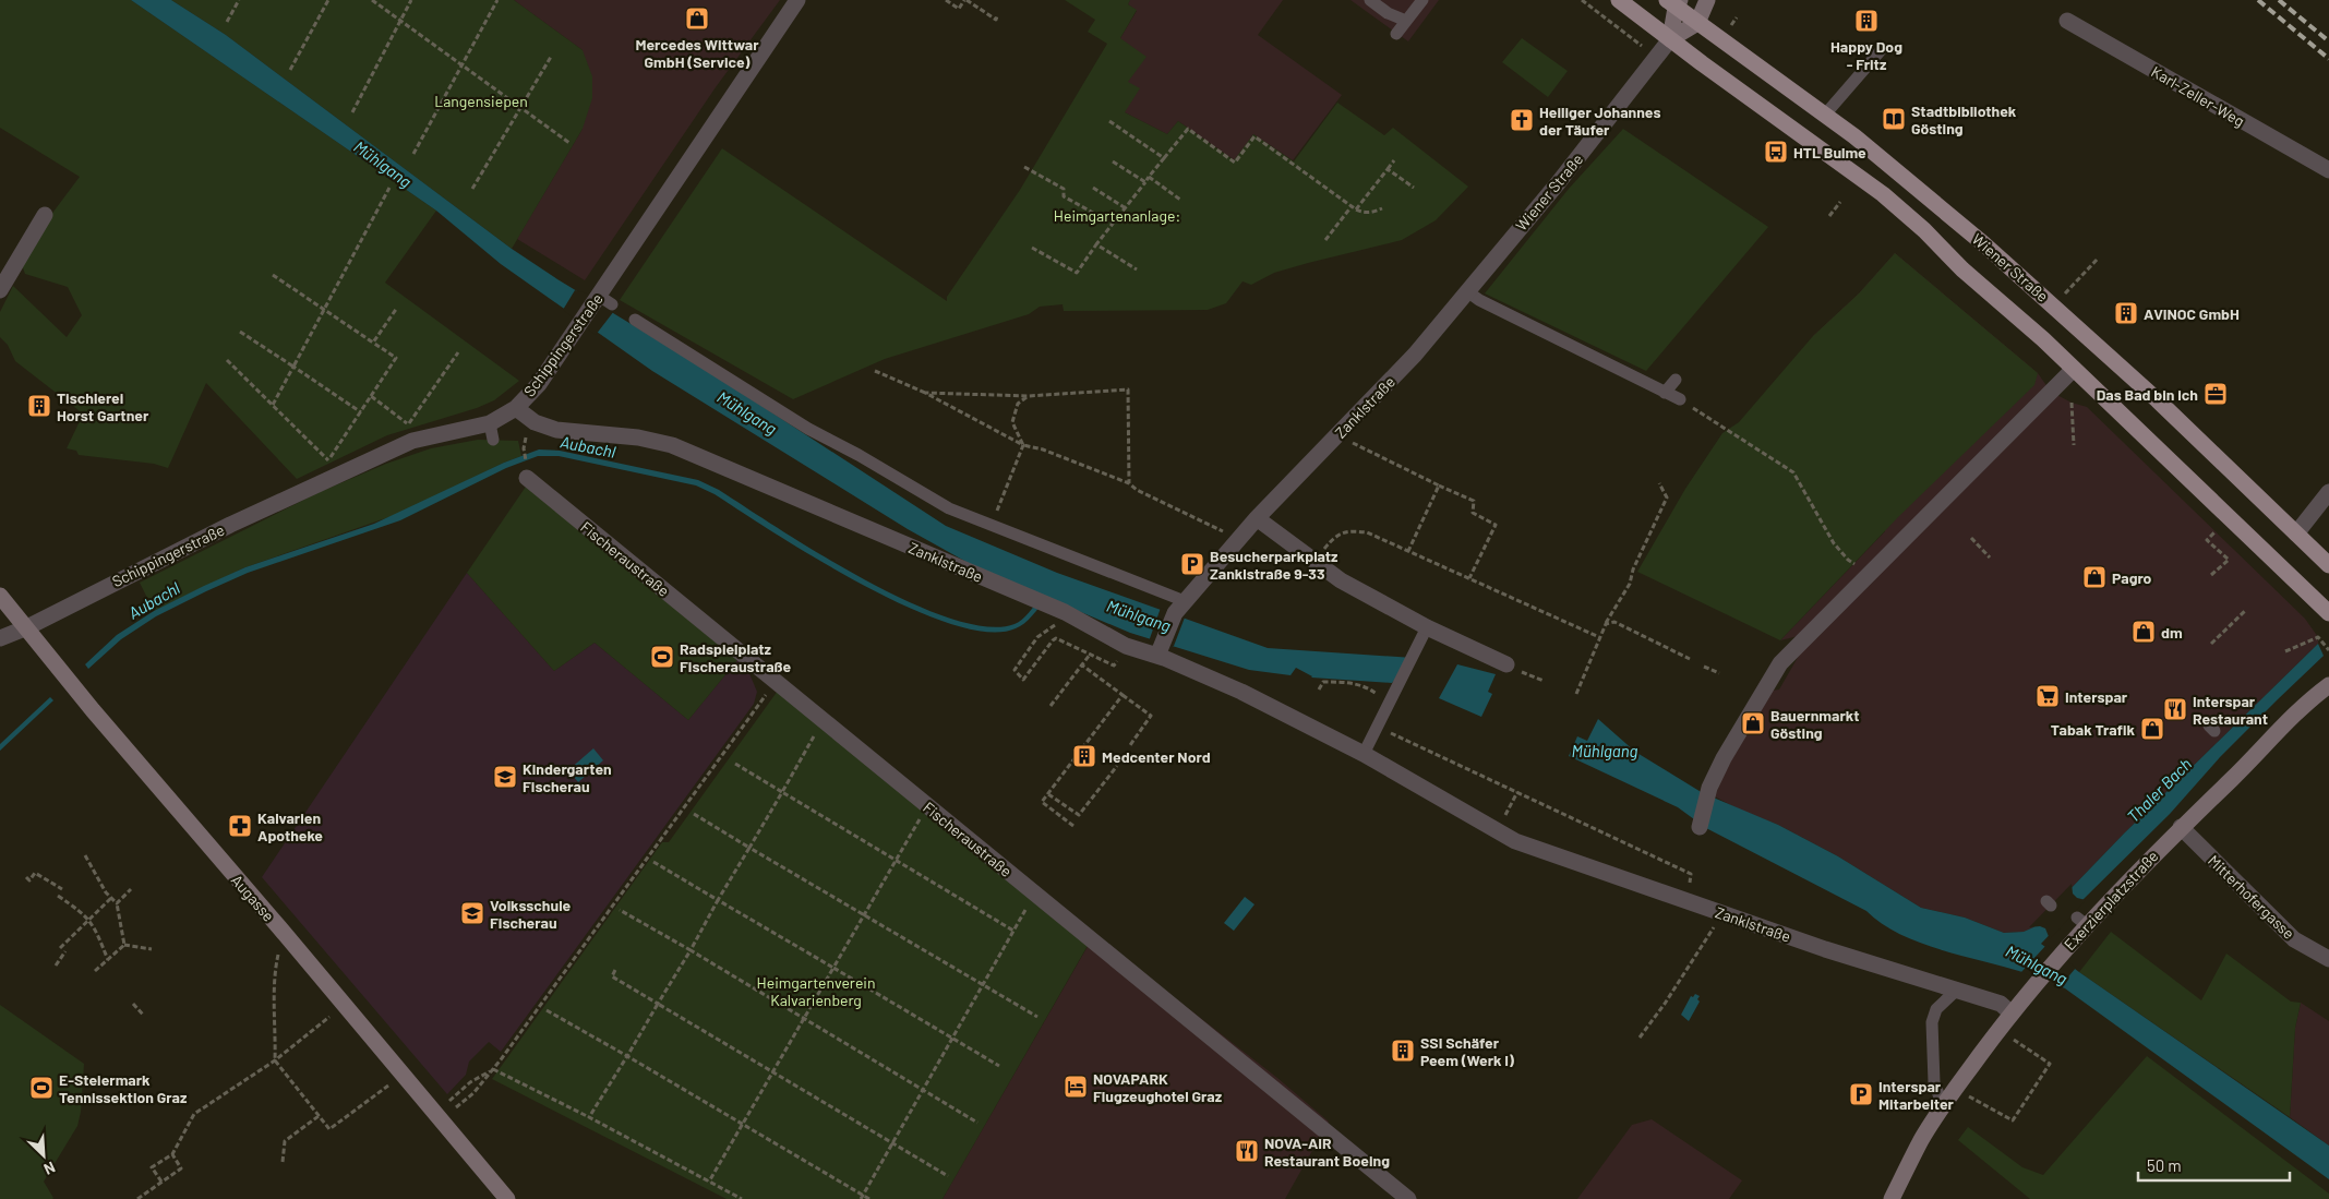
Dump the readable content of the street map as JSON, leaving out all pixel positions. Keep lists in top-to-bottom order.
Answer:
{
  "streets": {
    "main road": ["Wiener Straße"],
    "street": [
      "Karl-Zeller-Weg",
      "Schippingerstraße",
      "Zanklstraße",
      "Fischeraustraße",
      "Mitterhofergasse",
      "Augasse",
      "Exerzierplatzstraße"
    ]
  },
  "crossings": [
    ["Wiener Straße", "Zanklstraße"],
    ["Schippingerstraße", "Zanklstraße"],
    ["Schippingerstraße", "Augasse"],
    ["Zanklstraße", "Exerzierplatzstraße"],
    ["Mitterhofergasse", "Exerzierplatzstraße"]
  ],
  "water": ["Mühlgang", "Aubachl", "Thaler Bach"],
  "parks": ["Langensiepen", "Heimgartenanlage:", "Heimgartenverein Kalvarienberg"],
  "places": {
    "shop": [
      "Mercedes Wittwar GmbH (Service)",
      "Pagro",
      "dm",
      "Bauernmarkt Gösting",
      "Tabak Trafik"
    ],
    "building": [
      "Happy Dog - Fritz",
      "AVINOC GmbH",
      "Tischlerei Horst Gartner",
      "Medcenter Nord",
      "SSI Schäfer Peem (Werk I)"
    ],
    "library": ["Stadtbibliothek Gösting"],
    "church": ["Heiliger Johannes der Täufer"],
    "bus stop": ["HTL Bulme"],
    "office": ["Das Bad bin ich"],
    "parking": ["Besucherparkplatz Zanklstraße 9-33", "Interspar Mitarbeiter"],
    "sports": ["Radspielplatz Fischeraustraße", "E-Steiermark Tennissektion Graz"],
    "supermarket": ["Interspar"],
    "restaurant": ["Interspar Restaurant", "NOVA-AIR Restaurant Boeing"],
    "school or university": ["Kindergarten Fischerau", "Volksschule Fischerau"],
    "pharmacy": ["Kalvarien Apotheke"],
    "hotel": ["NOVAPARK Flugzeughotel Graz"]
  },
  "scale_bar": "50 m",
  "north": "bottom right"
}
